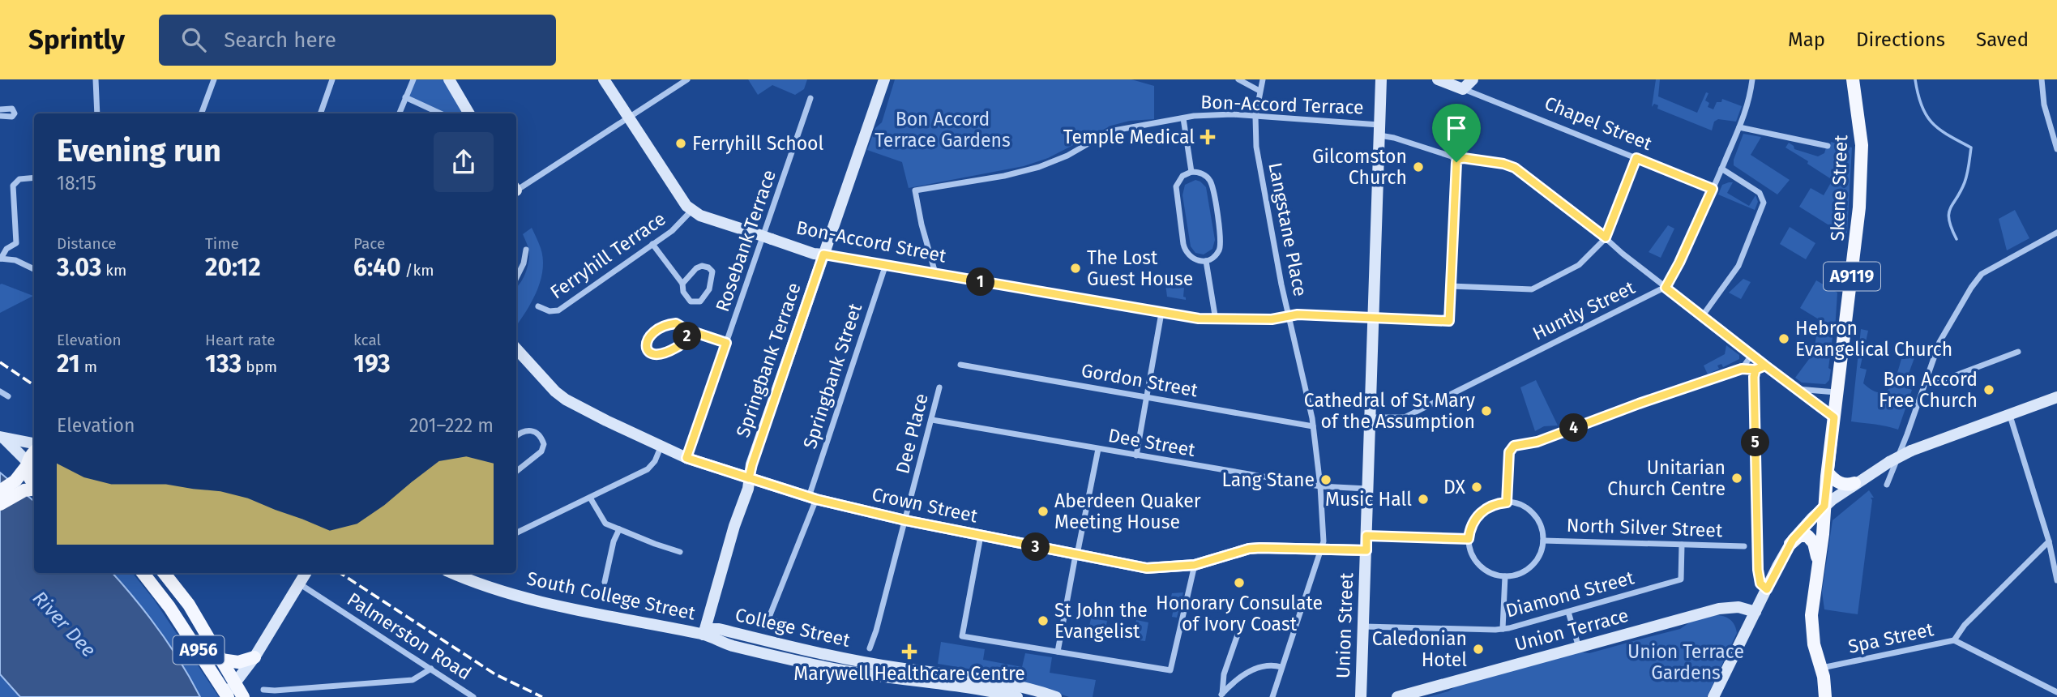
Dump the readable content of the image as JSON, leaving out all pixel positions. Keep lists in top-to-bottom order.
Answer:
{
  "streets": {
    "main road": ["Skene Street", "A9119", "A956"],
    "street": [
      "Bon-Accord Terrace",
      "Chapel Street",
      "Langstane Place",
      "Rosebank Terrace",
      "Bon-Accord Street",
      "Ferryhill Terrace",
      "Huntly Street",
      "Springbank Terrace",
      "Springbank Street",
      "Gordon Street",
      "Dee Place",
      "Dee Street",
      "Crown Street",
      "North Silver Street",
      "Diamond Street",
      "South College Street",
      "Union Street",
      "College Street",
      "Union Terrace",
      "Palmerston Road",
      "Spa Street"
    ]
  },
  "crossings": [
    ["Bon-Accord Terrace", "Langstane Place"],
    ["Bon-Accord Terrace", "Bon-Accord Street"],
    ["Bon-Accord Terrace", "Union Street"],
    ["Skene Street", "A9119"],
    ["Skene Street", "Spa Street"],
    ["Langstane Place", "Bon-Accord Street"],
    ["Langstane Place", "Gordon Street"],
    ["Langstane Place", "Dee Street"],
    ["Langstane Place", "Crown Street"],
    ["Rosebank Terrace", "Crown Street"],
    ["Bon-Accord Street", "Ferryhill Terrace"],
    ["Bon-Accord Street", "Springbank Terrace"],
    ["Bon-Accord Street", "Springbank Street"],
    ["Bon-Accord Street", "Union Street"],
    ["A9119", "Spa Street"],
    ["Huntly Street", "Union Street"],
    ["Springbank Terrace", "Crown Street"],
    ["Springbank Terrace", "South College Street"],
    ["Springbank Terrace", "College Street"],
    ["Springbank Street", "Crown Street"],
    ["Dee Place", "Dee Street"],
    ["Dee Place", "Crown Street"],
    ["Dee Street", "Union Street"],
    ["Crown Street", "Union Street"],
    ["North Silver Street", "Diamond Street"],
    ["Diamond Street", "Union Street"],
    ["South College Street", "College Street"]
  ],
  "water": ["River Dee"],
  "parks": ["Bon Accord Terrace Gardens", "Union Terrace Gardens"],
  "places": {
    "health": ["Temple Medical", "Marywell Healthcare Centre"],
    "other": [
      "Ferryhill School",
      "Gilcomston Church",
      "The Lost Guest House",
      "Hebron Evangelical Church",
      "Bon Accord Free Church",
      "Cathedral of St Mary of the Assumption",
      "Unitarian Church Centre",
      "Lang Stane",
      "DX",
      "Music Hall",
      "Aberdeen Quaker Meeting House",
      "Honorary Consulate of Ivory Coast",
      "St John the Evangelist",
      "Caledonian Hotel"
    ]
  },
  "page": {
    "header": "Sprintly",
    "search": "Search here",
    "nav": ["Map", "Directions", "Saved"],
    "heading": ["Evening run", "18:15"],
    "stats": [
      ["Distance", "3.03 km"],
      ["Time", "20:12"],
      ["Pace", "6:40 /km"],
      ["Elevation", "21 m"],
      ["Heart rate", "133 bpm"],
      ["kcal", "193"]
    ],
    "pins": [
      "1",
      "2",
      "4",
      "5",
      "3"
    ],
    "chart": ["Elevation", "201–222 m"]
  }
}
